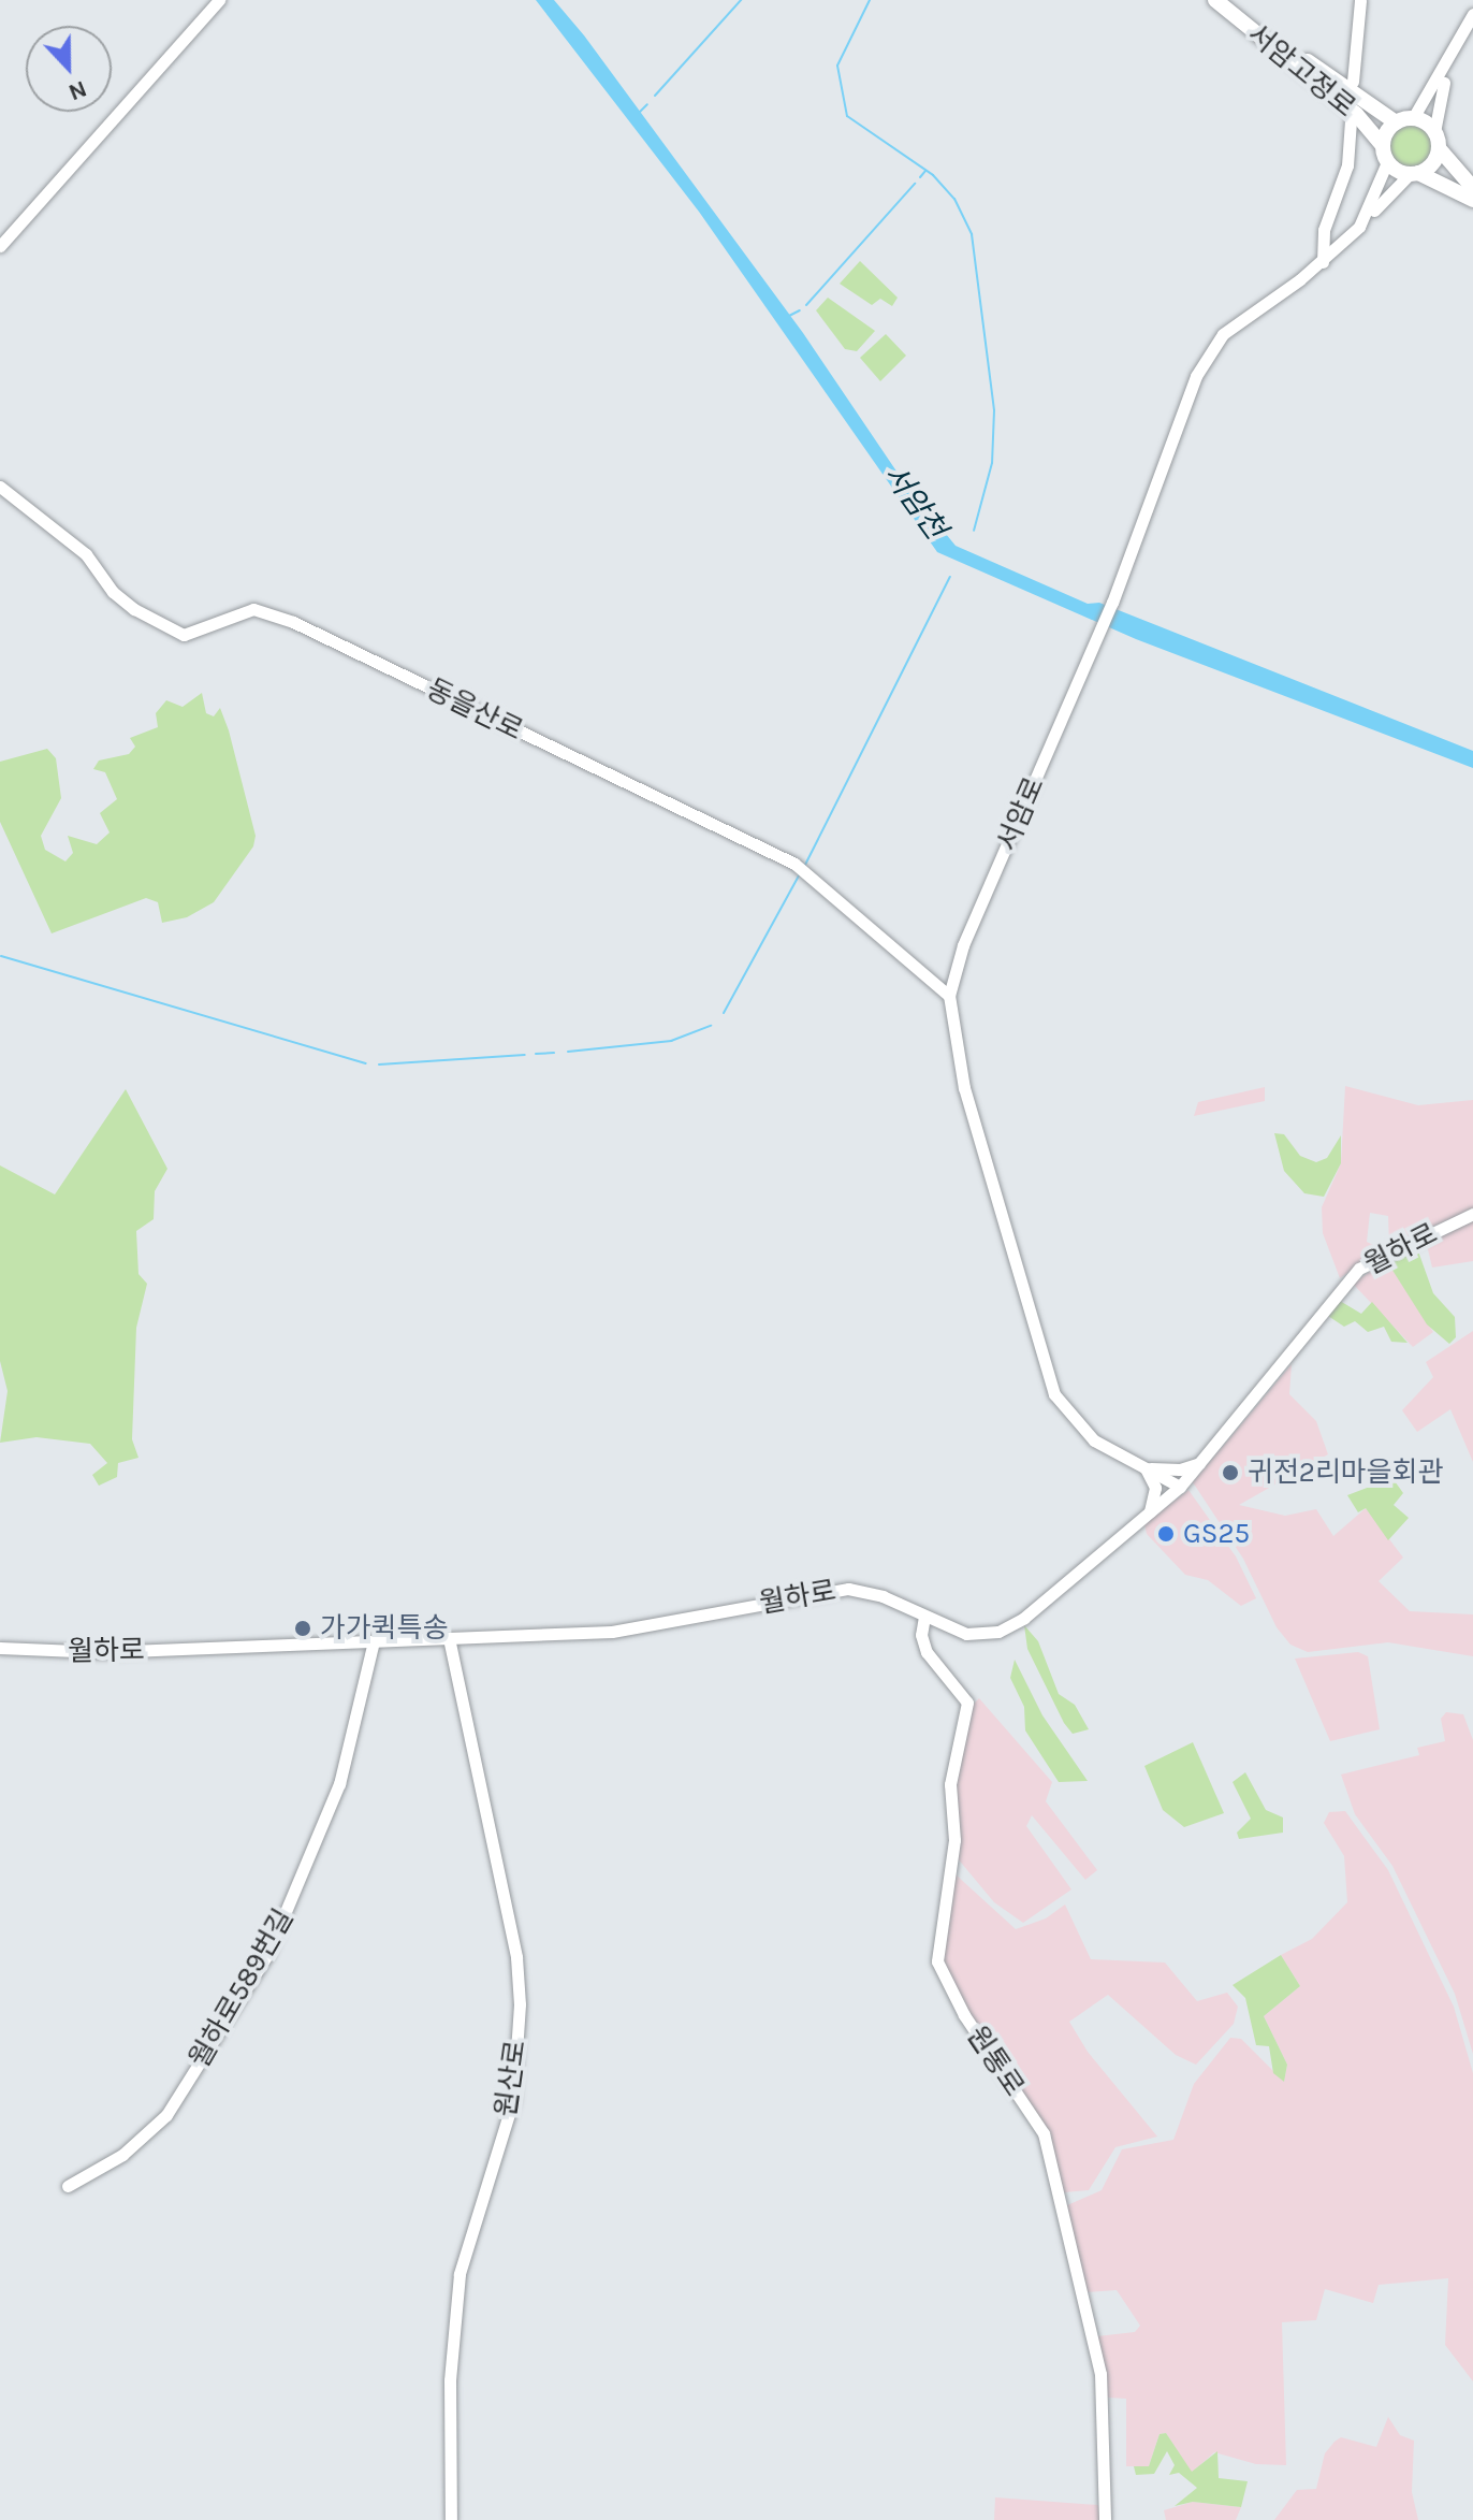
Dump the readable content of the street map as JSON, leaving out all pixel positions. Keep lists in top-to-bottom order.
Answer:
{
  "streets": {
    "main road": ["서암고정로"],
    "street": [
      "동을산로",
      "서암로",
      "월하로",
      "월하로589번길",
      "원통로",
      "원산로"
    ]
  },
  "crossings": [
    ["서암고정로", "서암로"],
    ["동을산로", "서암로"],
    ["서암로", "월하로"],
    ["월하로", "월하로589번길"],
    ["월하로", "원통로"],
    ["월하로", "원산로"]
  ],
  "water": ["서암천"],
  "places": ["귀전2리마을회관", "GS25", "가가퀵특송"],
  "north": "bottom"
}
